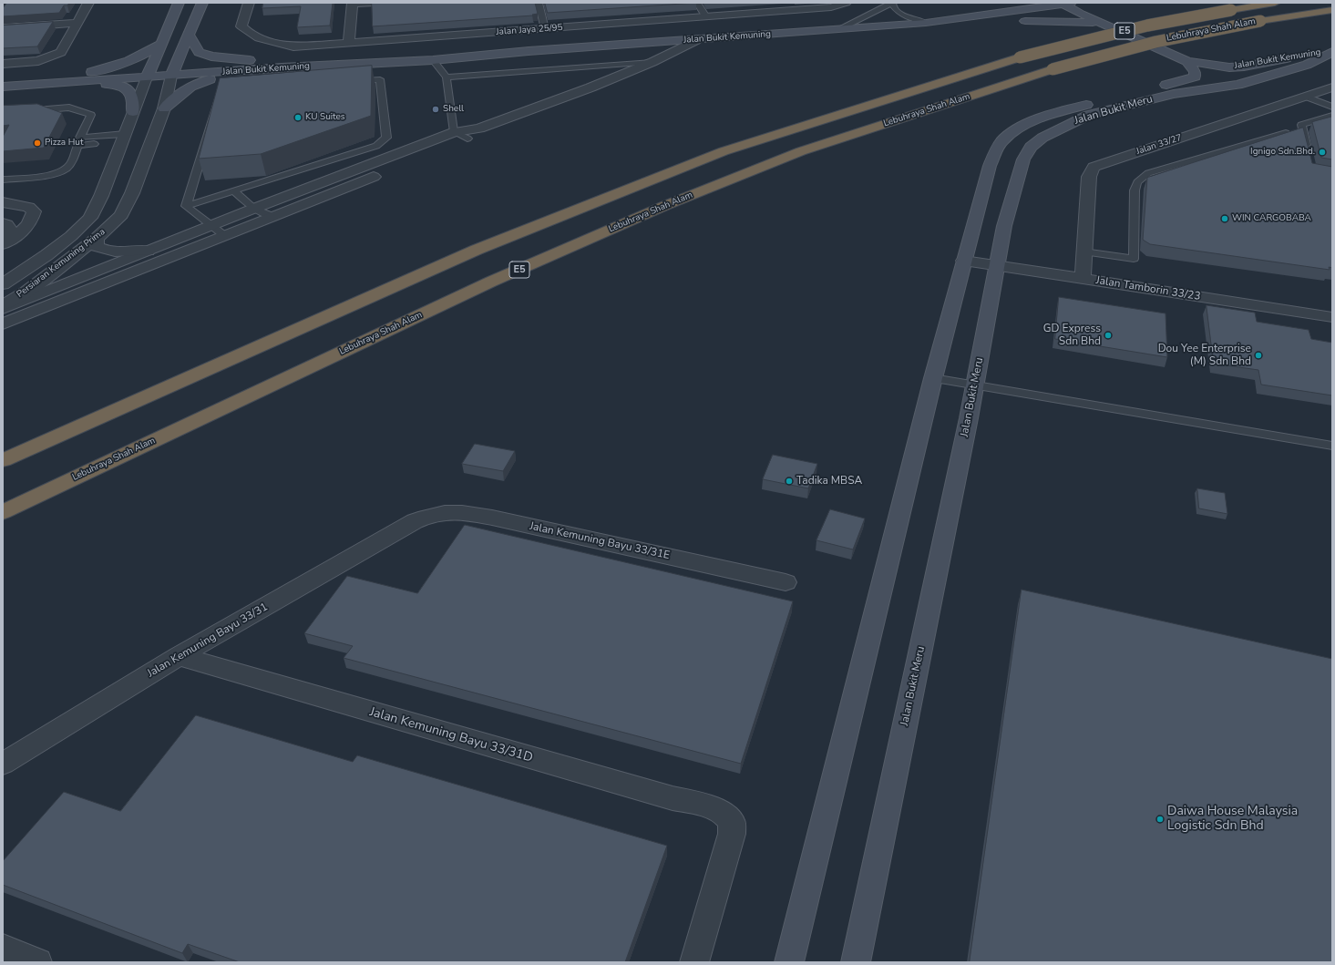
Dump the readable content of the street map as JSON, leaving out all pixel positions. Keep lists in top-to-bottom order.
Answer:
{
  "streets": {
    "highway": ["Lebuhraya Shah Alam", "E5"],
    "main road": ["Jalan Bukit Kemuning", "Jalan Bukit Meru"],
    "street": [
      "Jalan Jaya 25/95",
      "Jalan 33/27",
      "Persiaran Kemuning Prima",
      "Jalan Tamborin 33/23",
      "Jalan Kemuning Bayu 33/31E",
      "Jalan Kemuning Bayu 33/31",
      "Jalan Kemuning Bayu 33/31D"
    ]
  },
  "crossings": [
    ["Jalan Bukit Kemuning", "Jalan Bukit Meru"],
    ["Jalan Bukit Kemuning", "Persiaran Kemuning Prima"],
    ["Jalan Bukit Meru", "Jalan Tamborin 33/23"],
    ["Jalan 33/27", "Jalan Tamborin 33/23"],
    ["Jalan Kemuning Bayu 33/31E", "Jalan Kemuning Bayu 33/31"],
    ["Jalan Kemuning Bayu 33/31", "Jalan Kemuning Bayu 33/31D"]
  ],
  "places": [
    "Shell",
    "KU Suites",
    "Pizza Hut",
    "Ignigo Sdn.Bhd.",
    "WIN CARGOBABA",
    "GD Express Sdn Bhd",
    "Dou Yee Enterprise (M) Sdn Bhd",
    "Tadika MBSA",
    "Daiwa House Malaysia Logistic Sdn Bhd"
  ]
}
